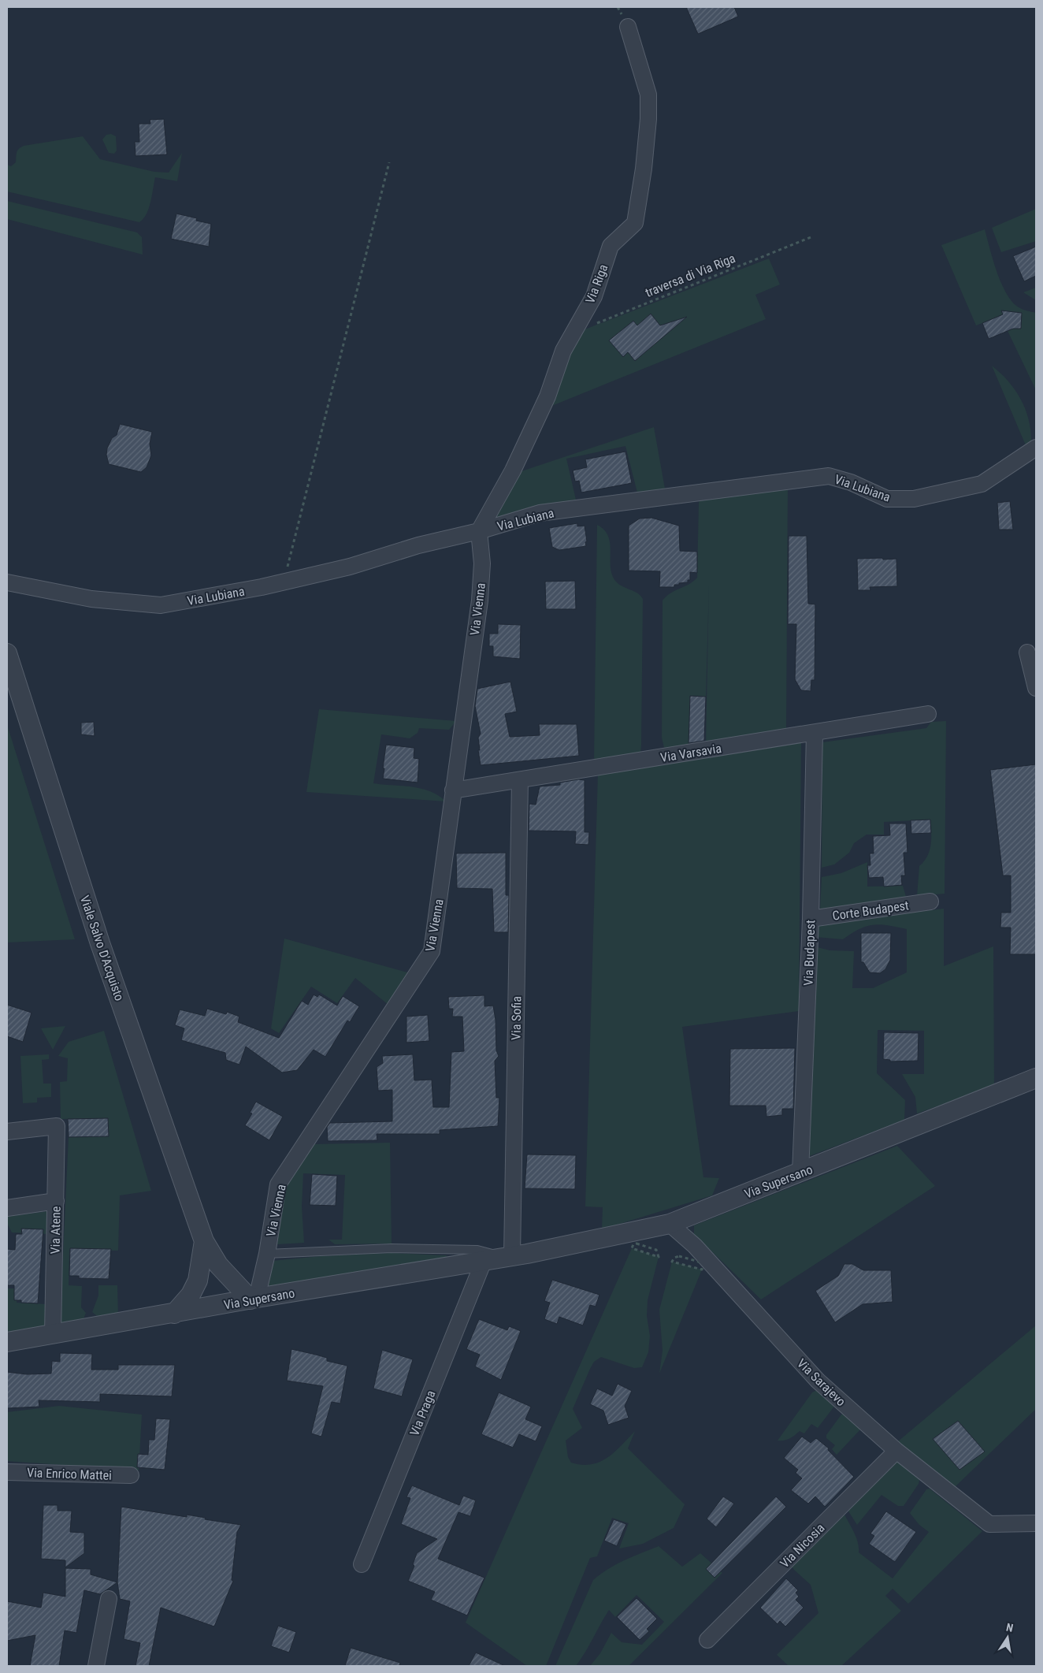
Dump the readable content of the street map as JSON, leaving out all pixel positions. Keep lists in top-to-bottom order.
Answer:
{
  "streets": {
    "street": [
      "Via Riga",
      "Via Lubiana",
      "Via Vienna",
      "Via Varsavia",
      "Corte Budapest",
      "Viale Salvo D'Acquisto",
      "Via Budapest",
      "Via Sofia",
      "Via Supersano",
      "Via Atene",
      "Via Sarajevo",
      "Via Praga",
      "Via Enrico Mattei",
      "Via Nicosia"
    ],
    "path": ["traversa di Via Riga"]
  },
  "crossings": [
    ["traversa di Via Riga", "Via Riga"],
    ["Via Riga", "Via Lubiana"],
    ["Via Riga", "Via Vienna"],
    ["Via Lubiana", "Via Vienna"],
    ["Via Vienna", "Via Varsavia"],
    ["Via Vienna", "Viale Salvo D'Acquisto"],
    ["Via Vienna", "Via Supersano"],
    ["Via Varsavia", "Via Budapest"],
    ["Via Varsavia", "Via Sofia"],
    ["Corte Budapest", "Via Budapest"],
    ["Viale Salvo D'Acquisto", "Via Supersano"],
    ["Via Budapest", "Via Supersano"],
    ["Via Sofia", "Via Supersano"],
    ["Via Supersano", "Via Atene"],
    ["Via Supersano", "Via Sarajevo"],
    ["Via Supersano", "Via Praga"],
    ["Via Sarajevo", "Via Nicosia"]
  ],
  "north": "top"
}
